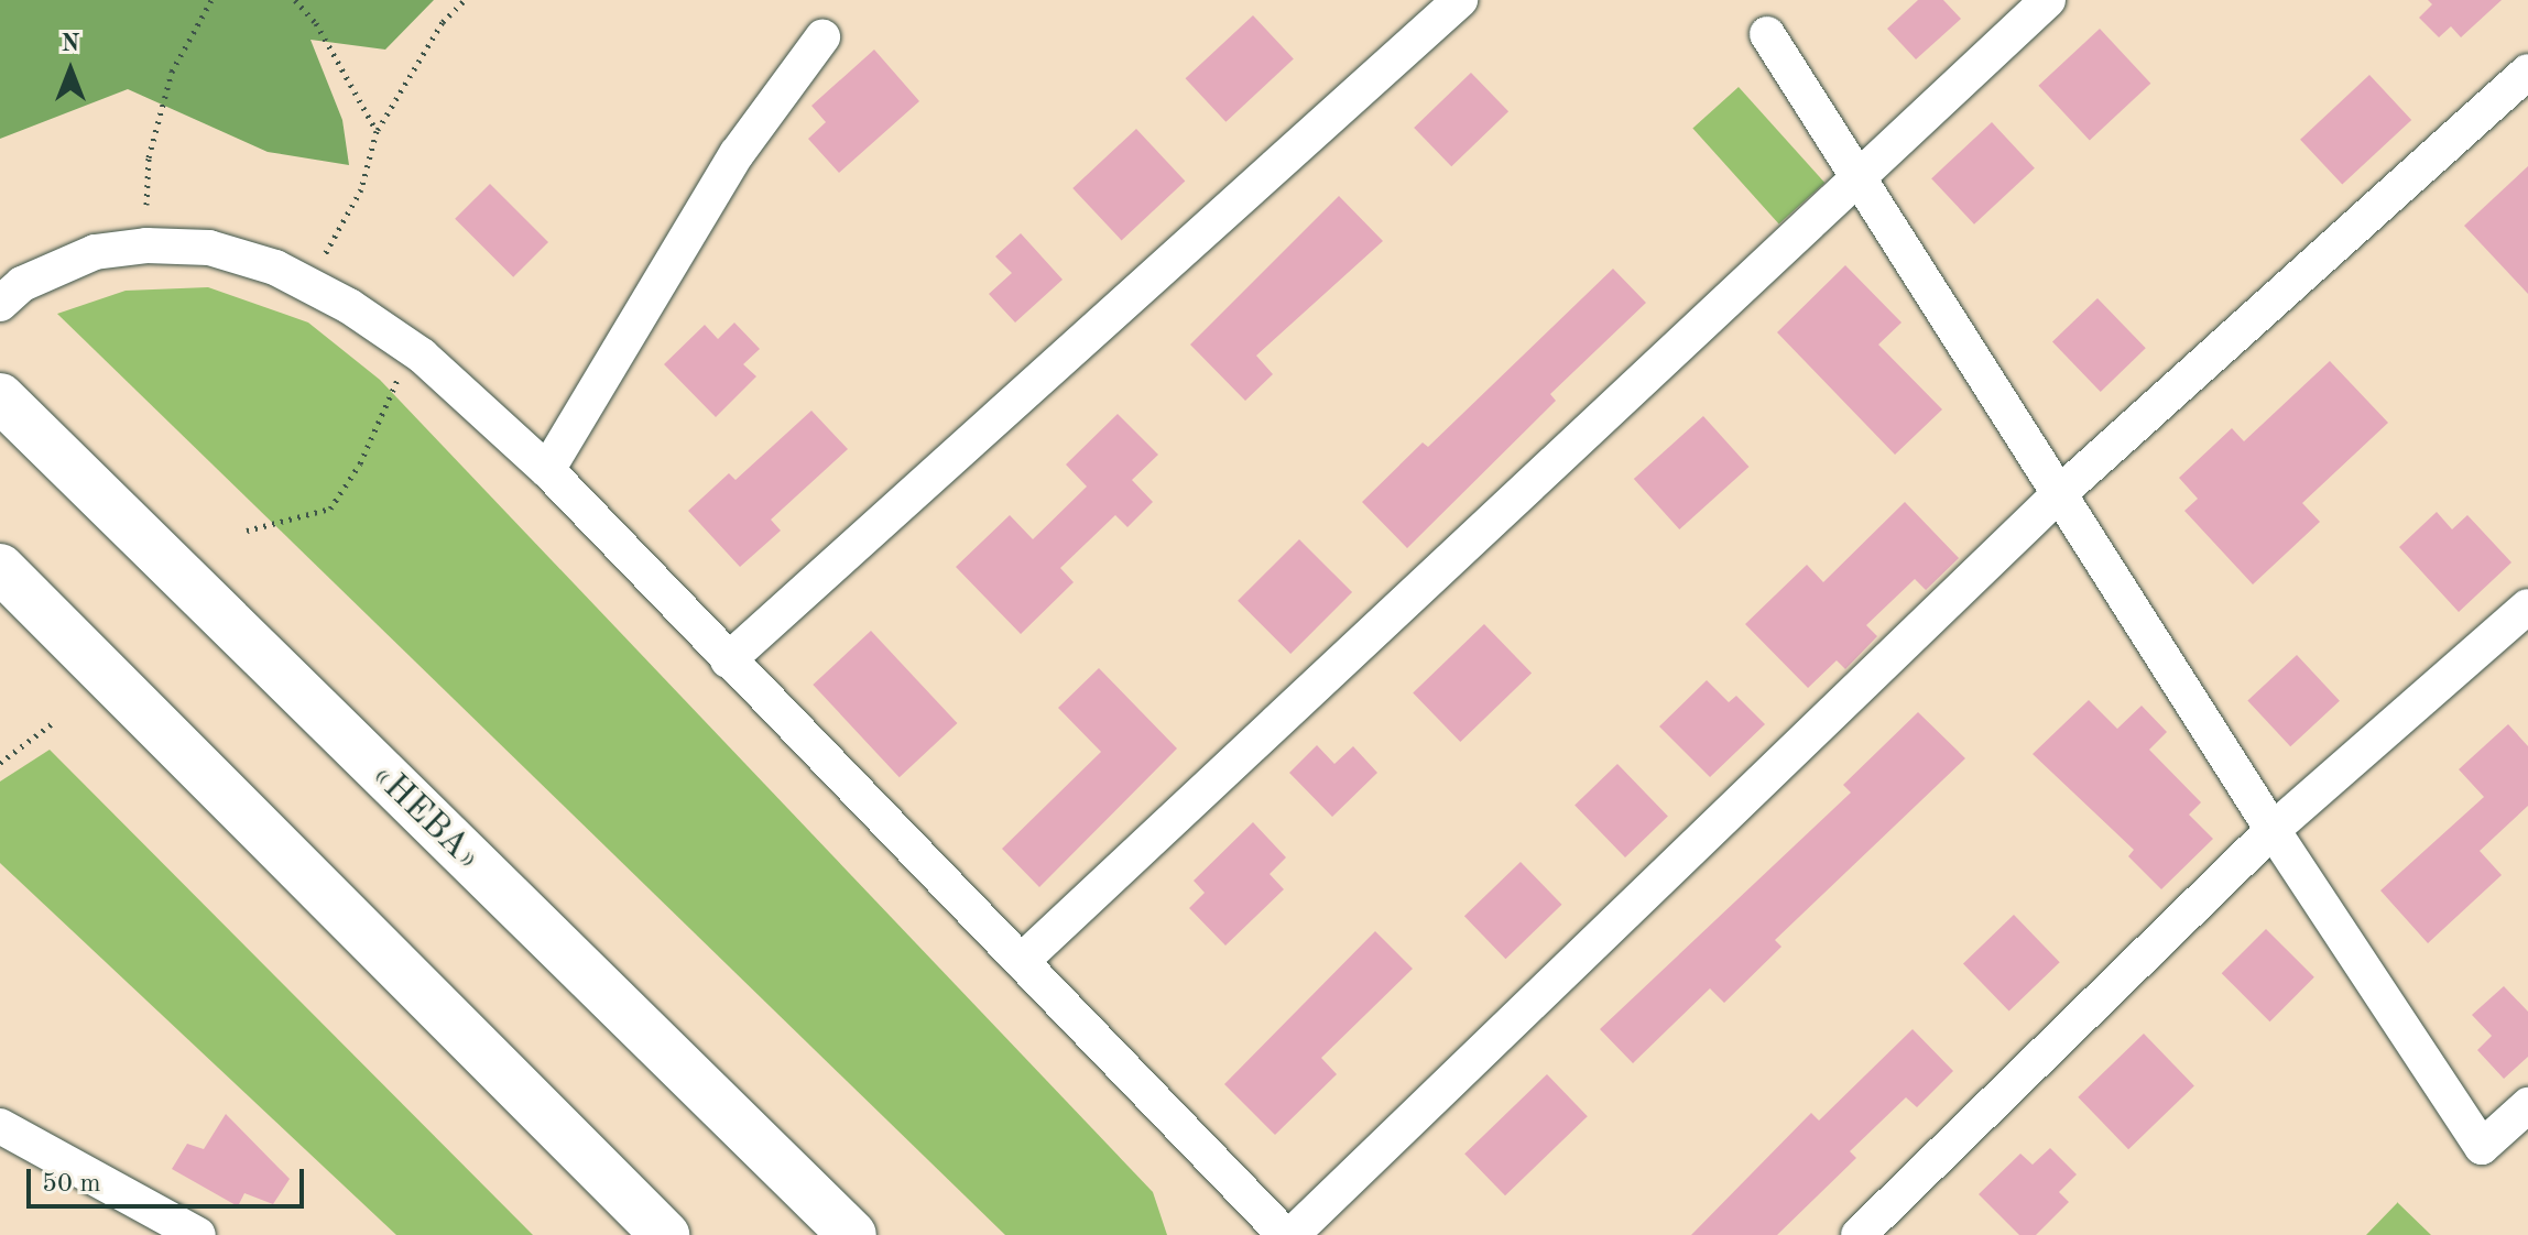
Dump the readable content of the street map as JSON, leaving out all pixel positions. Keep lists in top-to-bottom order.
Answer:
{
  "streets": {
    "highway": ["«НЕВА»"]
  },
  "scale_bar": "50 m",
  "north": "top"
}
